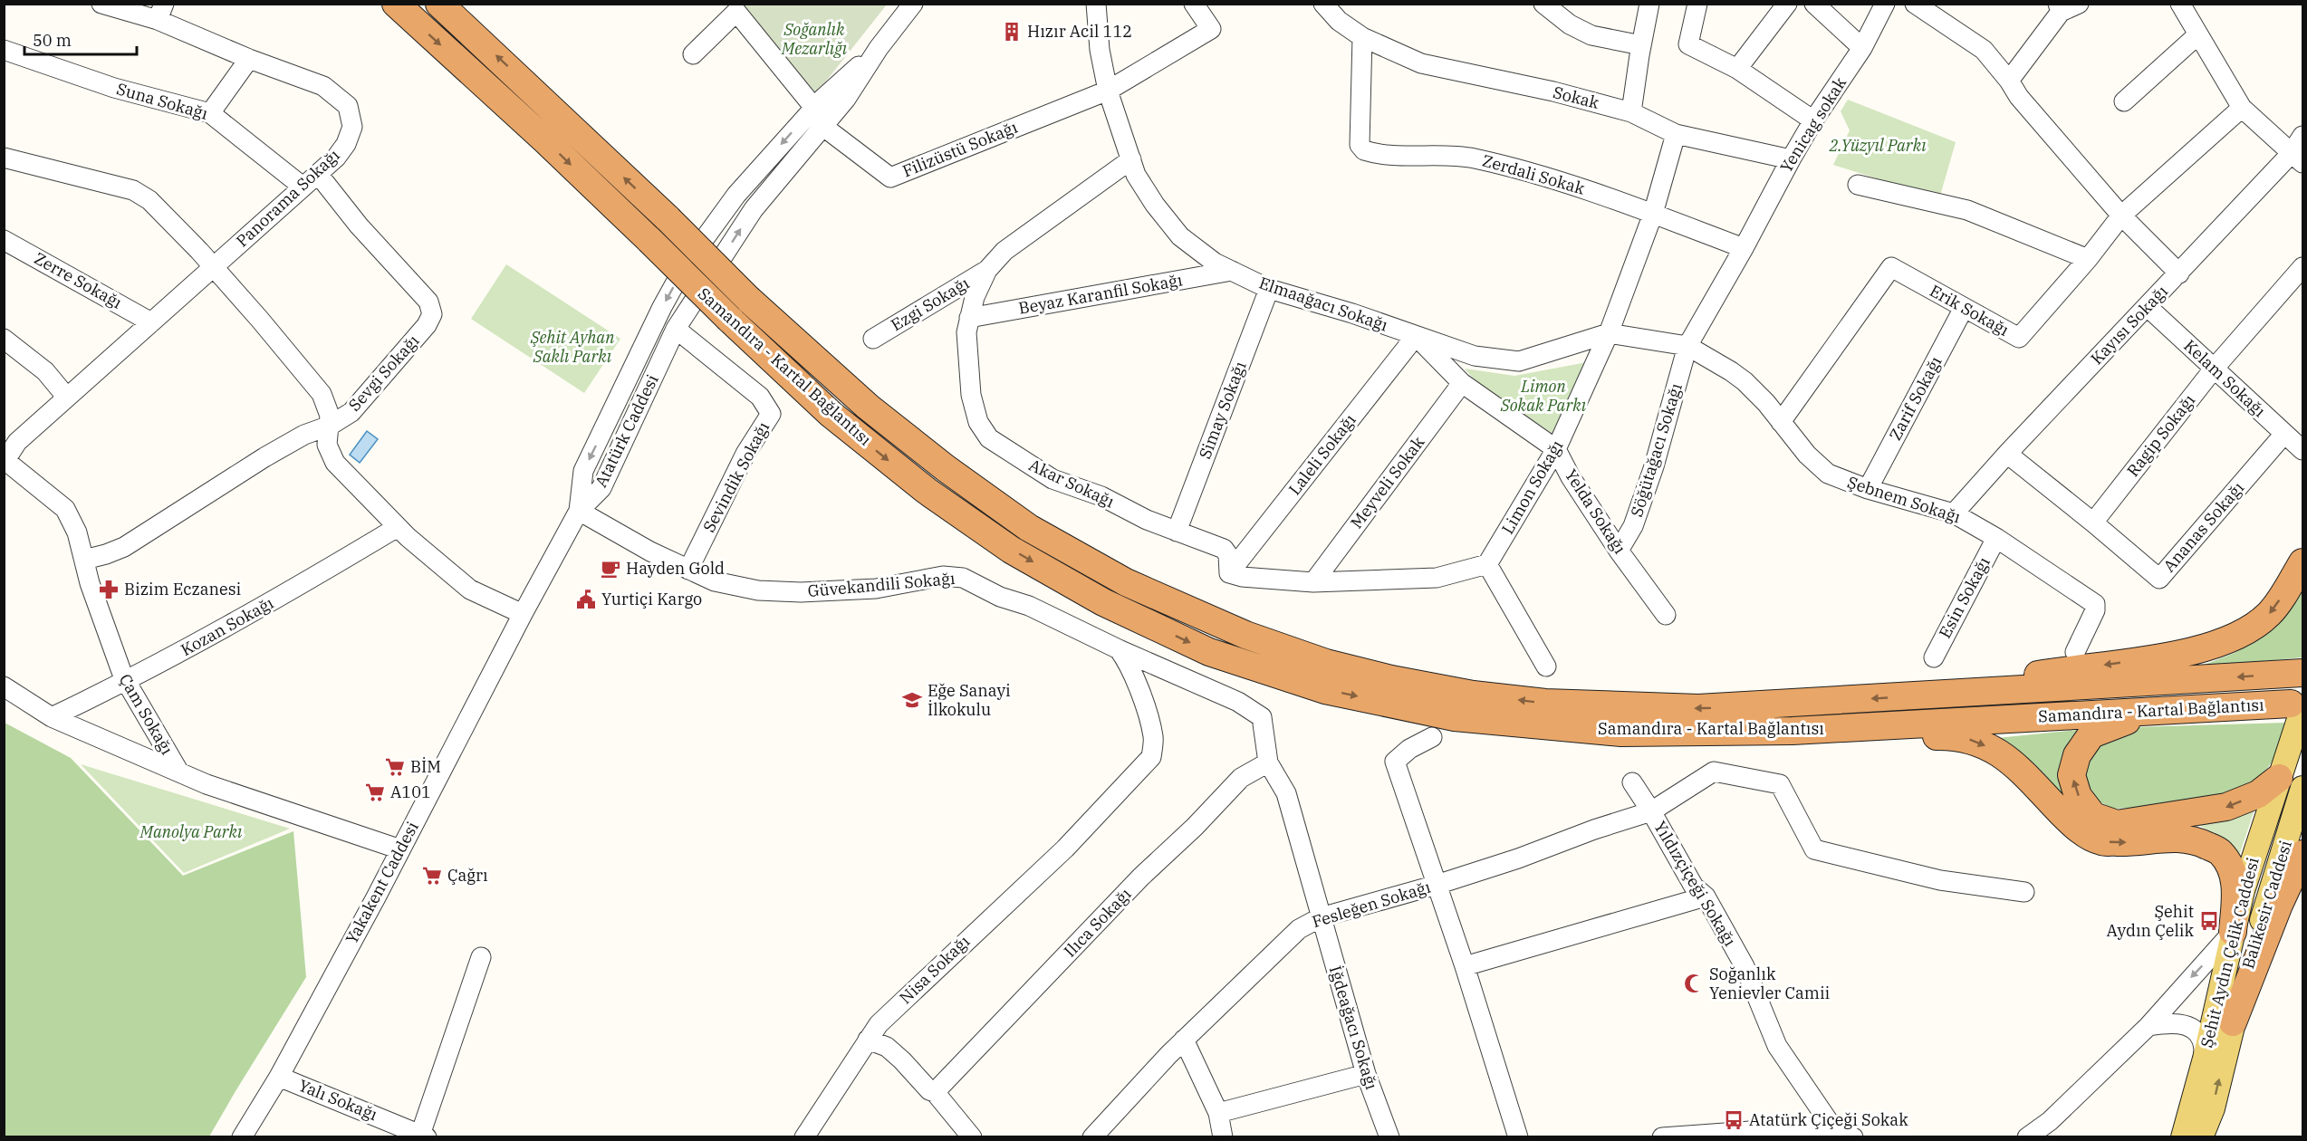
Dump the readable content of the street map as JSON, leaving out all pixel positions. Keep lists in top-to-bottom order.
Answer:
{
  "streets": {
    "highway": ["Samandıra - Kartal Bağlantısı"],
    "main road": ["Balıkesir Caddesi", "Şehit Aydın Çelik Caddesi"],
    "street": [
      "Sokak",
      "Suna Sokağı",
      "Yenicag sokak",
      "Filizüstü Sokağı",
      "Zerdali Sokak",
      "Panorama Sokağı",
      "Zerre Sokağı",
      "Beyaz Karanfil Sokağı",
      "Ezgi Sokağı",
      "Elmaağacı Sokağı",
      "Erik Sokağı",
      "Kayısı Sokağı",
      "Sevgi Sokağı",
      "Kelam Sokağı",
      "Zarif Sokağı",
      "Simay Sokağı",
      "Atatürk Caddesi",
      "Ragip Sokağı",
      "Söğütağacı Sokağı",
      "Laleli Sokağı",
      "Sevindik Sokağı",
      "Meyveli Sokak",
      "Akar Sokağı",
      "Limon Sokağı",
      "Şebnem Sokağı",
      "Yelda Sokağı",
      "Ananas Sokağı",
      "Güvekandili Sokağı",
      "Esin Sokağı",
      "Kozan Sokağı",
      "Çam Sokağı",
      "Yakakent Caddesi",
      "Yıldızçiçeği Sokağı",
      "Fesleğen Sokağı",
      "Ilıca Sokağı",
      "Nisa Sokağı",
      "İğdeağacı Sokağı",
      "Yalı Sokağı"
    ]
  },
  "crossings": [
    ["Sokak", "Yenicag sokak"],
    ["Sokak", "Zerdali Sokak"],
    ["Sokak", "Limon Sokağı"],
    ["Suna Sokağı", "Panorama Sokağı"],
    ["Yenicag sokak", "Zerdali Sokak"],
    ["Yenicag sokak", "Elmaağacı Sokağı"],
    ["Yenicag sokak", "Söğütağacı Sokağı"],
    ["Yenicag sokak", "Şebnem Sokağı"],
    ["Filizüstü Sokağı", "Elmaağacı Sokağı"],
    ["Filizüstü Sokağı", "Atatürk Caddesi"],
    ["Zerdali Sokak", "Limon Sokağı"],
    ["Panorama Sokağı", "Zerre Sokağı"],
    ["Panorama Sokağı", "Sevgi Sokağı"],
    ["Panorama Sokağı", "Çam Sokağı"],
    ["Beyaz Karanfil Sokağı", "Elmaağacı Sokağı"],
    ["Beyaz Karanfil Sokağı", "Akar Sokağı"],
    ["Ezgi Sokağı", "Akar Sokağı"],
    ["Elmaağacı Sokağı", "Simay Sokağı"],
    ["Elmaağacı Sokağı", "Söğütağacı Sokağı"],
    ["Elmaağacı Sokağı", "Laleli Sokağı"],
    ["Elmaağacı Sokağı", "Akar Sokağı"],
    ["Elmaağacı Sokağı", "Limon Sokağı"],
    ["Elmaağacı Sokağı", "Şebnem Sokağı"],
    ["Elmaağacı Sokağı", "Yelda Sokağı"],
    ["Erik Sokağı", "Zarif Sokağı"],
    ["Erik Sokağı", "Şebnem Sokağı"],
    ["Kayısı Sokağı", "Kelam Sokağı"],
    ["Kayısı Sokağı", "Şebnem Sokağı"],
    ["Samandıra - Kartal Bağlantısı", "Şehit Aydın Çelik Caddesi"],
    ["Sevgi Sokağı", "Çam Sokağı"],
    ["Kelam Sokağı", "Ragip Sokağı"],
    ["Kelam Sokağı", "Ananas Sokağı"],
    ["Zarif Sokağı", "Şebnem Sokağı"],
    ["Simay Sokağı", "Akar Sokağı"],
    ["Atatürk Caddesi", "Sevindik Sokağı"],
    ["Atatürk Caddesi", "Güvekandili Sokağı"],
    ["Atatürk Caddesi", "Yakakent Caddesi"],
    ["Ragip Sokağı", "Ananas Sokağı"],
    ["Söğütağacı Sokağı", "Şebnem Sokağı"],
    ["Söğütağacı Sokağı", "Yelda Sokağı"],
    ["Laleli Sokağı", "Akar Sokağı"],
    ["Laleli Sokağı", "Yelda Sokağı"],
    ["Sevindik Sokağı", "Güvekandili Sokağı"],
    ["Meyveli Sokak", "Yelda Sokağı"],
    ["Limon Sokağı", "Yelda Sokağı"],
    ["Şebnem Sokağı", "Esin Sokağı"],
    ["Güvekandili Sokağı", "Yakakent Caddesi"],
    ["Güvekandili Sokağı", "Ilıca Sokağı"],
    ["Güvekandili Sokağı", "Nisa Sokağı"],
    ["Güvekandili Sokağı", "İğdeağacı Sokağı"],
    ["Kozan Sokağı", "Çam Sokağı"],
    ["Çam Sokağı", "Yakakent Caddesi"],
    ["Yakakent Caddesi", "Yalı Sokağı"],
    ["Yıldızçiçeği Sokağı", "Fesleğen Sokağı"],
    ["Fesleğen Sokağı", "İğdeağacı Sokağı"],
    ["Balıkesir Caddesi", "Şehit Aydın Çelik Caddesi"],
    ["Ilıca Sokağı", "İğdeağacı Sokağı"]
  ],
  "parks": [
    "Soğanlık Mezarlığı",
    "2.Yüzyıl Parkı",
    "Şehit Ayhan Saklı Parkı",
    "Limon Sokak Parkı",
    "Manolya Parkı"
  ],
  "places": {
    "building": ["Hızır Acil 112"],
    "cafe": ["Hayden Gold"],
    "pharmacy": ["Bizim Eczanesi"],
    "public building": ["Yurtiçi Kargo"],
    "school or university": ["Eğe Sanayi İlkokulu"],
    "supermarket": ["BİM", "A101", "Çağrı"],
    "bus stop": ["Şehit Aydın Çelik", "Atatürk Çiçeği Sokak"],
    "mosque": ["Soğanlık Yenievler Camii"]
  },
  "scale_bar": "50 m"
}
